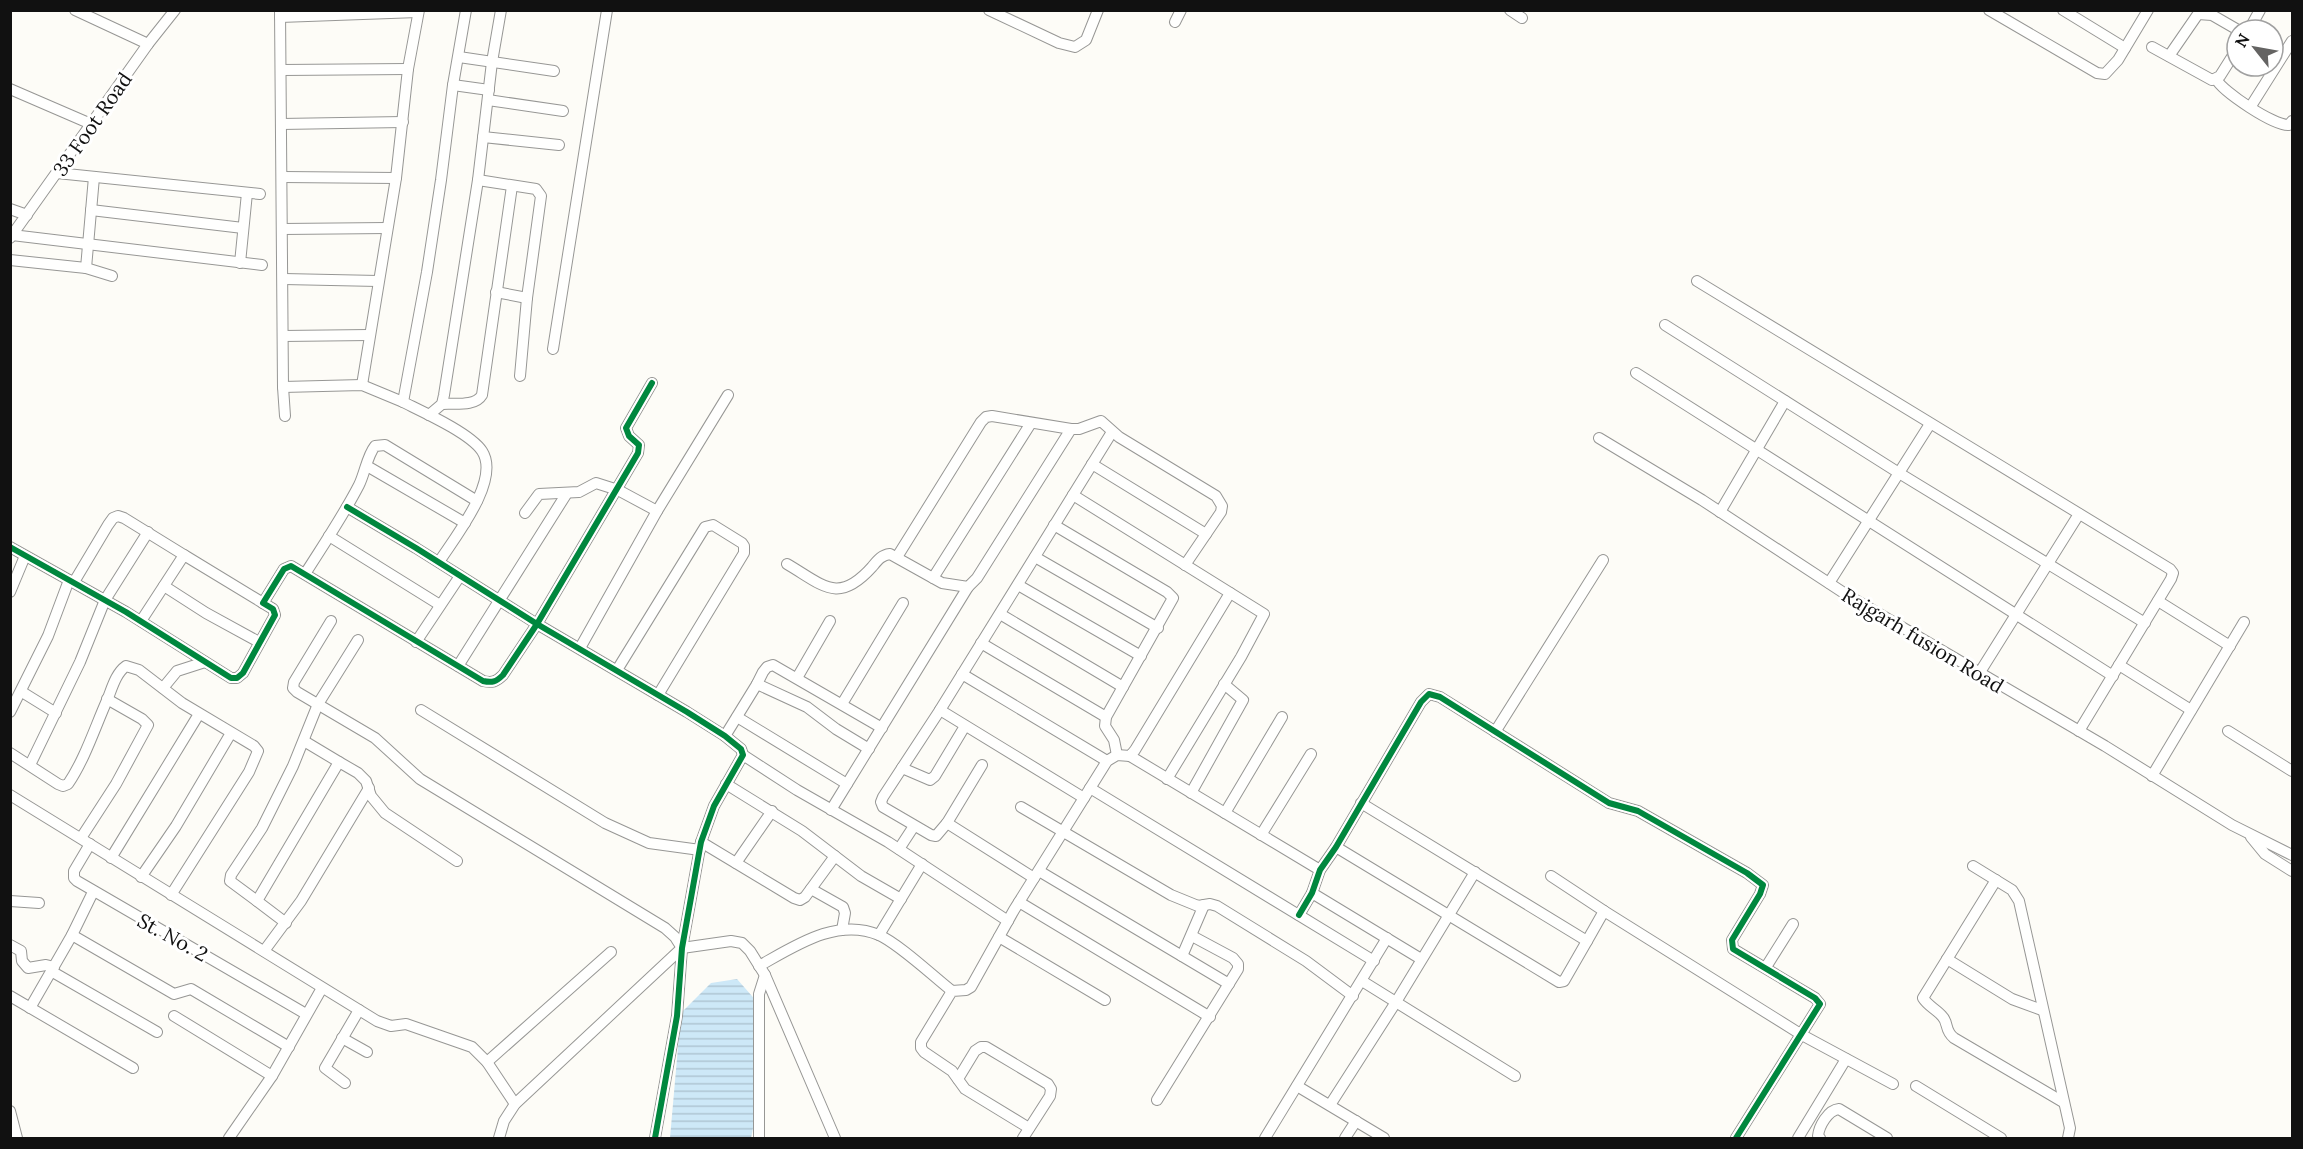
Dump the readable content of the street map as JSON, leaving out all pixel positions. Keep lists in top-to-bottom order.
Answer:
{
  "streets": {
    "street": ["33 Foot Road", "Rajgarh fusion Road", "St. No. 2"]
  },
  "north": "top left"
}
